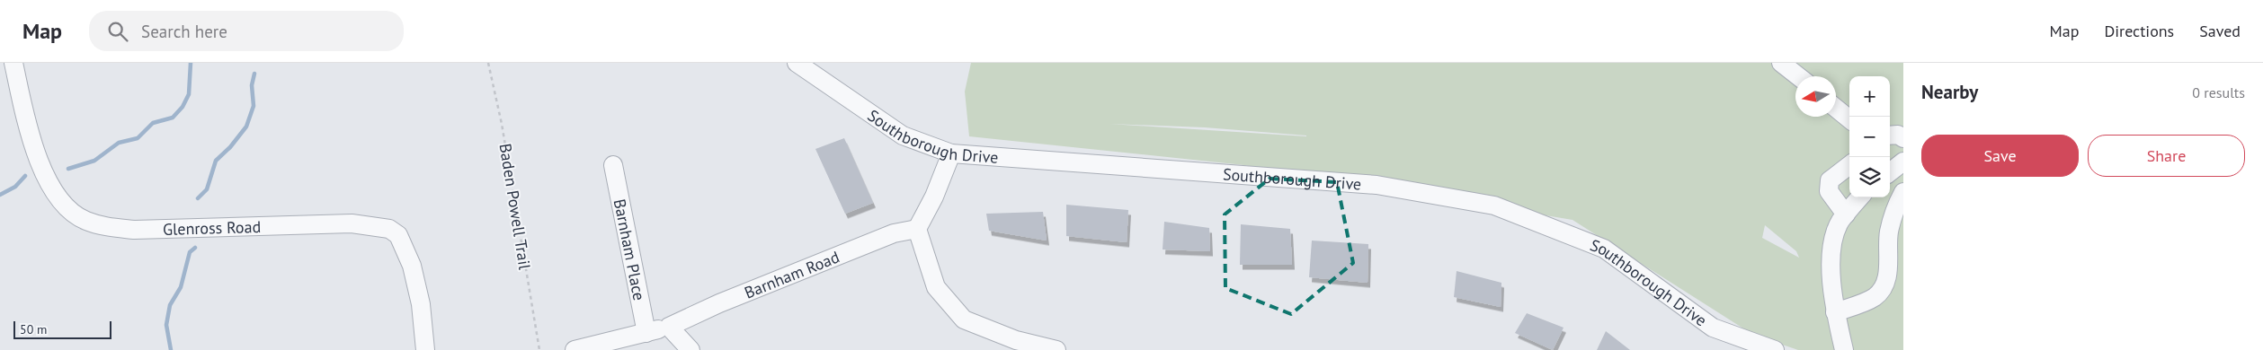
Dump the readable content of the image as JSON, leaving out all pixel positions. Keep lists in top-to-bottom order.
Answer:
{
  "streets": {
    "street": [
      "Southborough Drive",
      "Glenross Road",
      "Barnham Place",
      "Barnham Road"
    ],
    "path": ["Baden Powell Trail"]
  },
  "crossings": [
    ["Barnham Place", "Barnham Road"]
  ],
  "scale_bar": "50 m",
  "north": "left",
  "page": {
    "header": "Map",
    "search": "Search here",
    "nav": ["Map", "Directions", "Saved"],
    "heading": ["Nearby", "0 results"],
    "map_buttons": ["+", "−"],
    "buttons": ["Save", "Share"],
    "scale": "50 m"
  }
}
